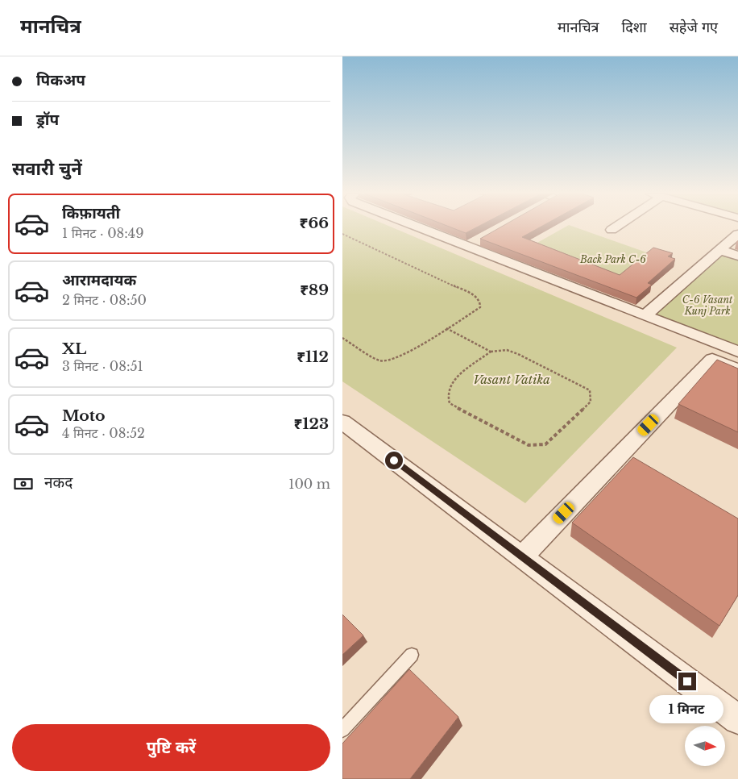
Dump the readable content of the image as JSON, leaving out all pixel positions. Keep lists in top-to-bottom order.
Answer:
{
  "parks": ["Back Park C-6", "C-6 Vasant Kunj Park", "Vasant Vatika"],
  "north": "right",
  "page": {
    "header": "मानचित्र",
    "nav": ["मानचित्र", "दिशा", "सहेजे गए"],
    "banner": ["पिकअप", "ड्रॉप"],
    "heading": "सवारी चुनें",
    "list": [
      {
        "name": "किफ़ायती",
        "note": "1 मिनट · 08:49",
        "value": "₹66"
      },
      {
        "name": "आरामदायक",
        "note": "2 मिनट · 08:50",
        "value": "₹89"
      },
      {
        "name": "XL",
        "note": "3 मिनट · 08:51",
        "value": "₹112"
      },
      {
        "name": "Moto",
        "note": "4 मिनट · 08:52",
        "value": "₹123"
      }
    ],
    "pay": ["नकद", "100 m"],
    "bubble": "1 मिनट",
    "buttons": "पुष्टि करें"
  }
}
